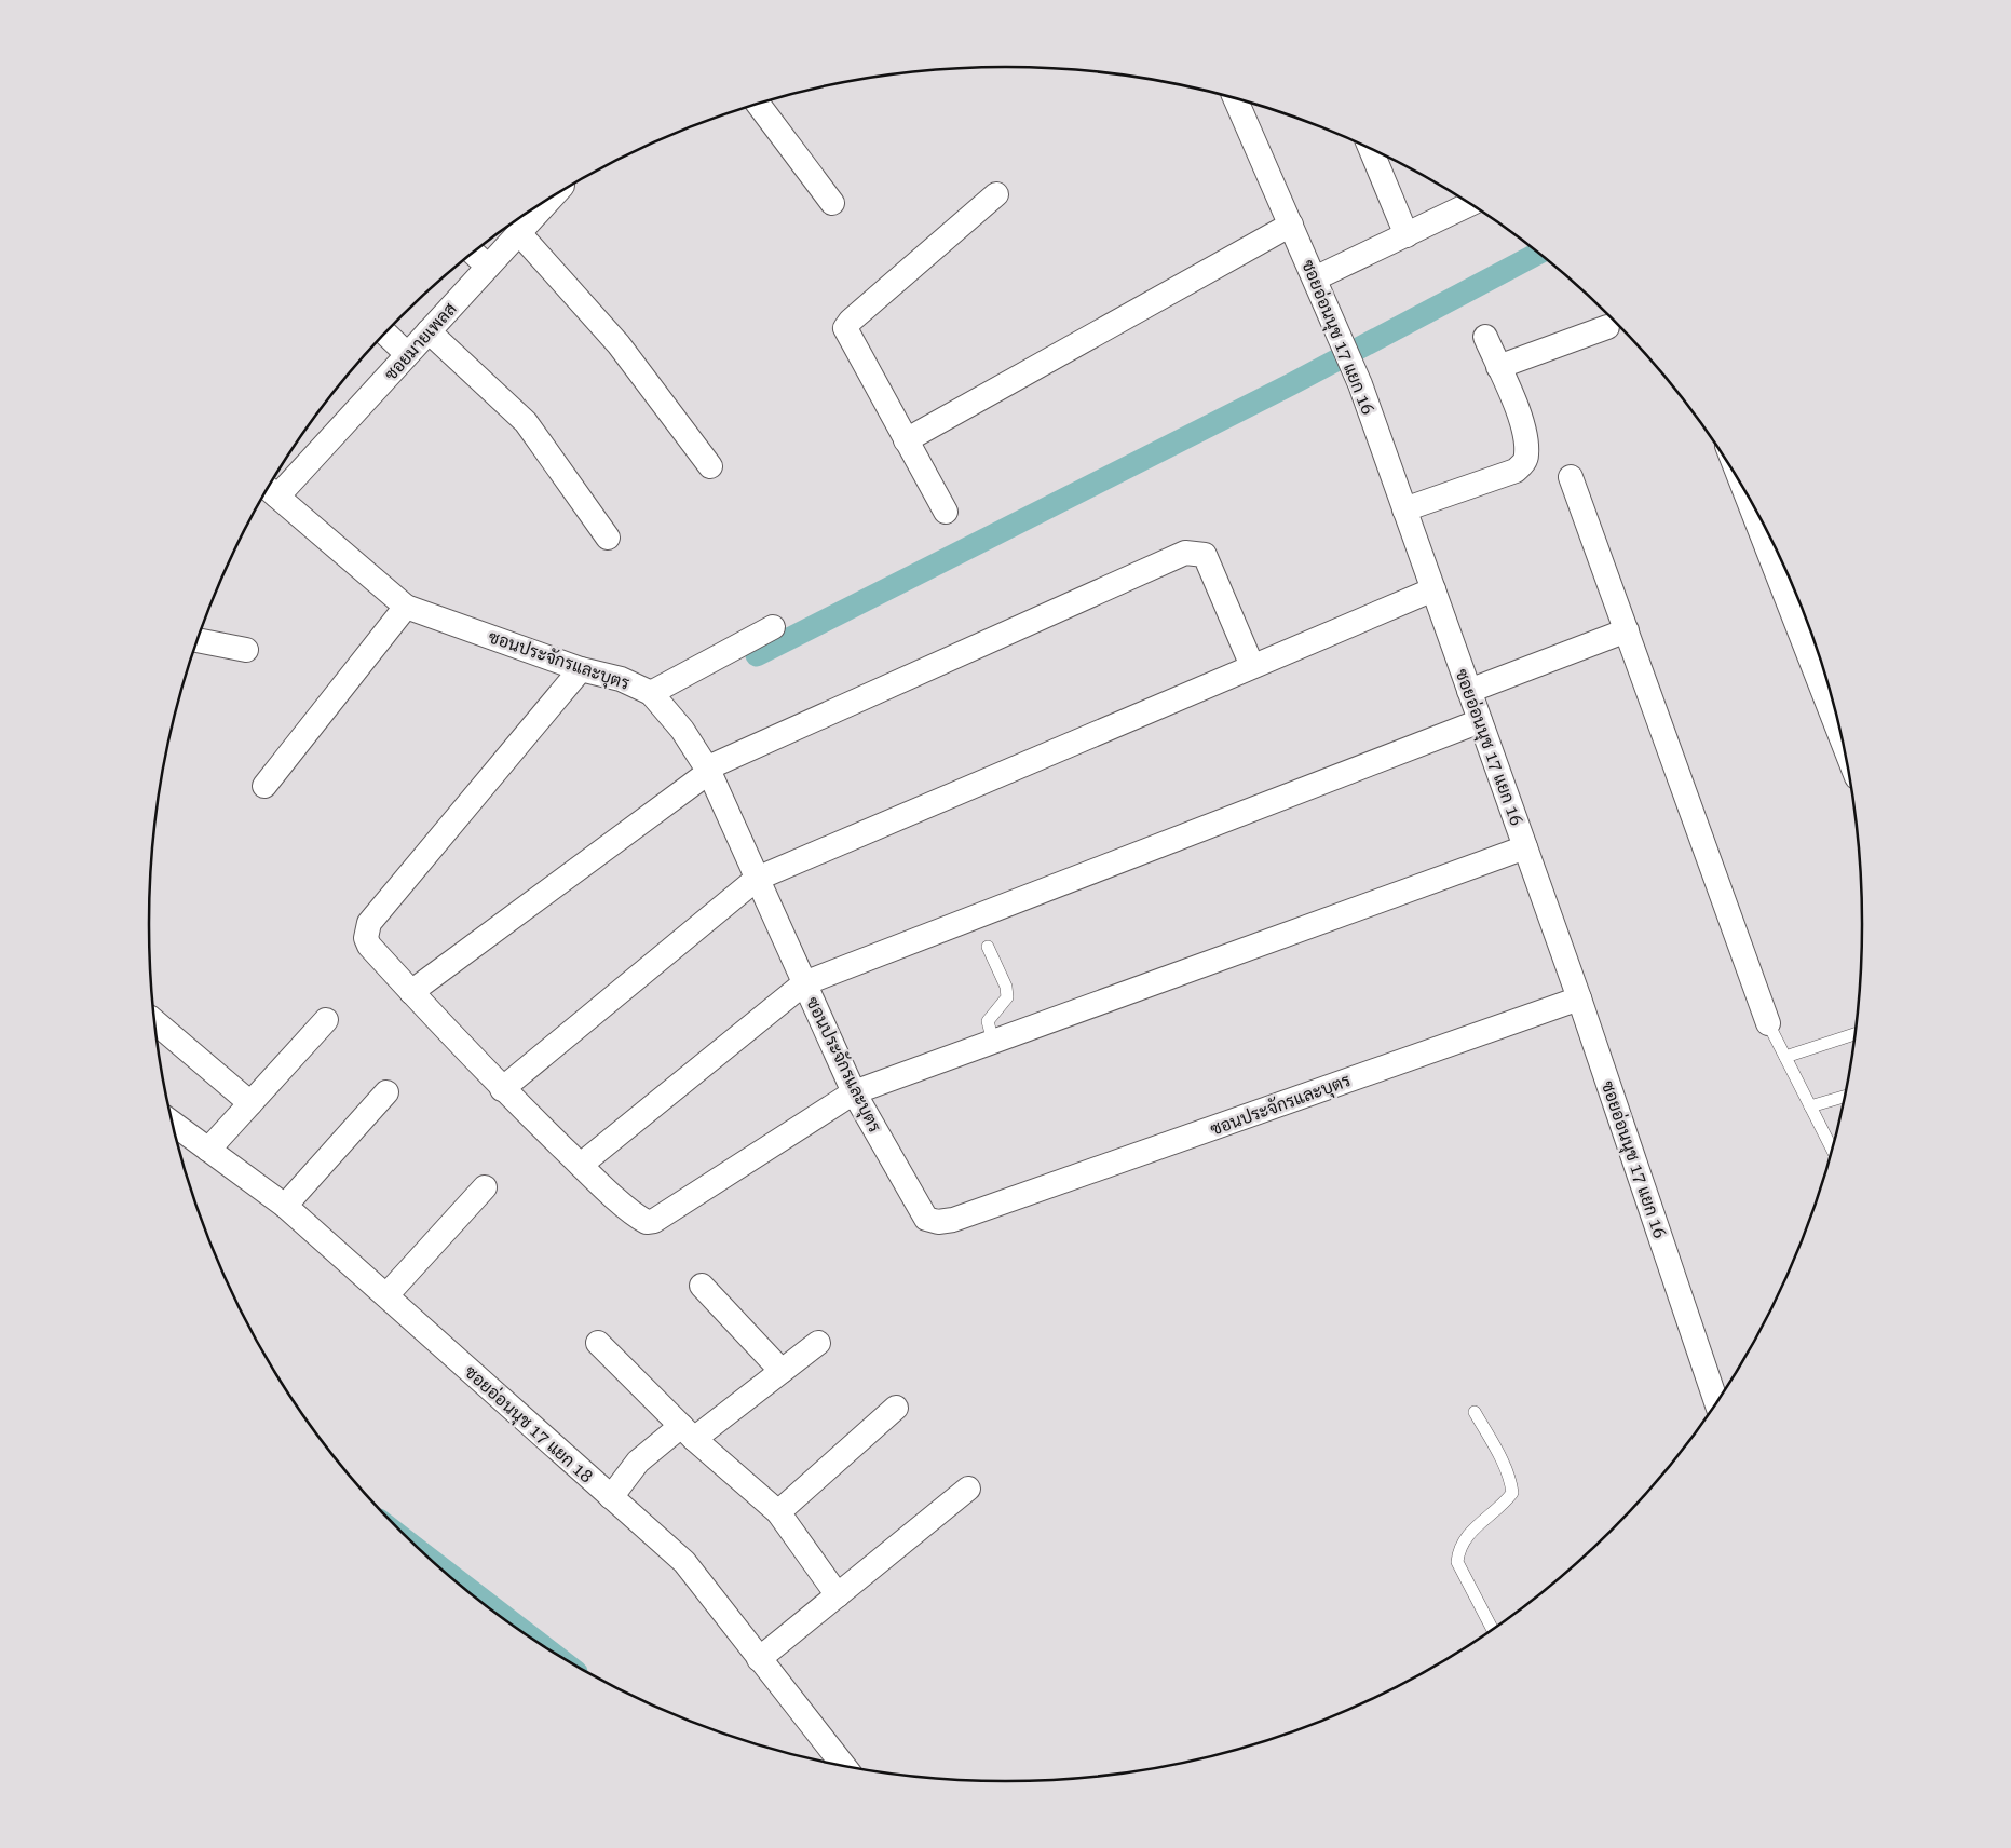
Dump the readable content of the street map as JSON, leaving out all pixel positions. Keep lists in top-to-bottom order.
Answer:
{
  "streets": {
    "street": [
      "ซอยอ่อนนุช 17 แยก 16",
      "ซอยมายเพลส",
      "ซอนประจักรและบุตร",
      "ซอยอ่อนนุช 17 แยก 18"
    ]
  },
  "crossings": [
    ["ซอยอ่อนนุช 17 แยก 16", "ซอนประจักรและบุตร"],
    ["ซอยมายเพลส", "ซอนประจักรและบุตร"]
  ]
}
